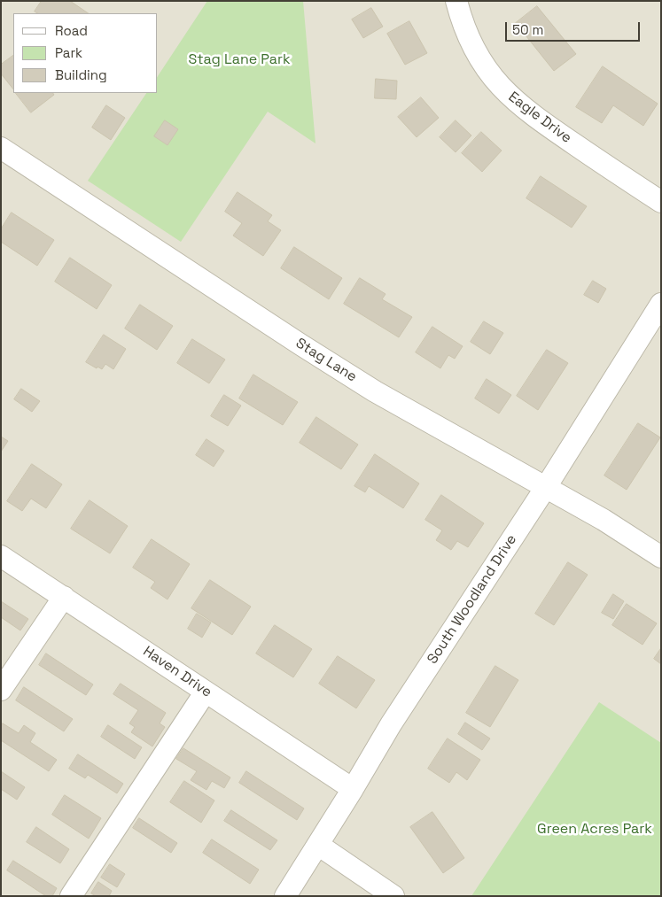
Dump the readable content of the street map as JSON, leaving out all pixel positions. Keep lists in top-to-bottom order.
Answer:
{
  "streets": {
    "street": [
      "Eagle Drive",
      "Stag Lane",
      "South Woodland Drive",
      "Haven Drive"
    ]
  },
  "crossings": [
    ["Stag Lane", "South Woodland Drive"],
    ["South Woodland Drive", "Haven Drive"]
  ],
  "parks": ["Stag Lane Park", "Green Acres Park"],
  "legend": ["Road", "Park", "Building"],
  "scale_bar": "50 m"
}
